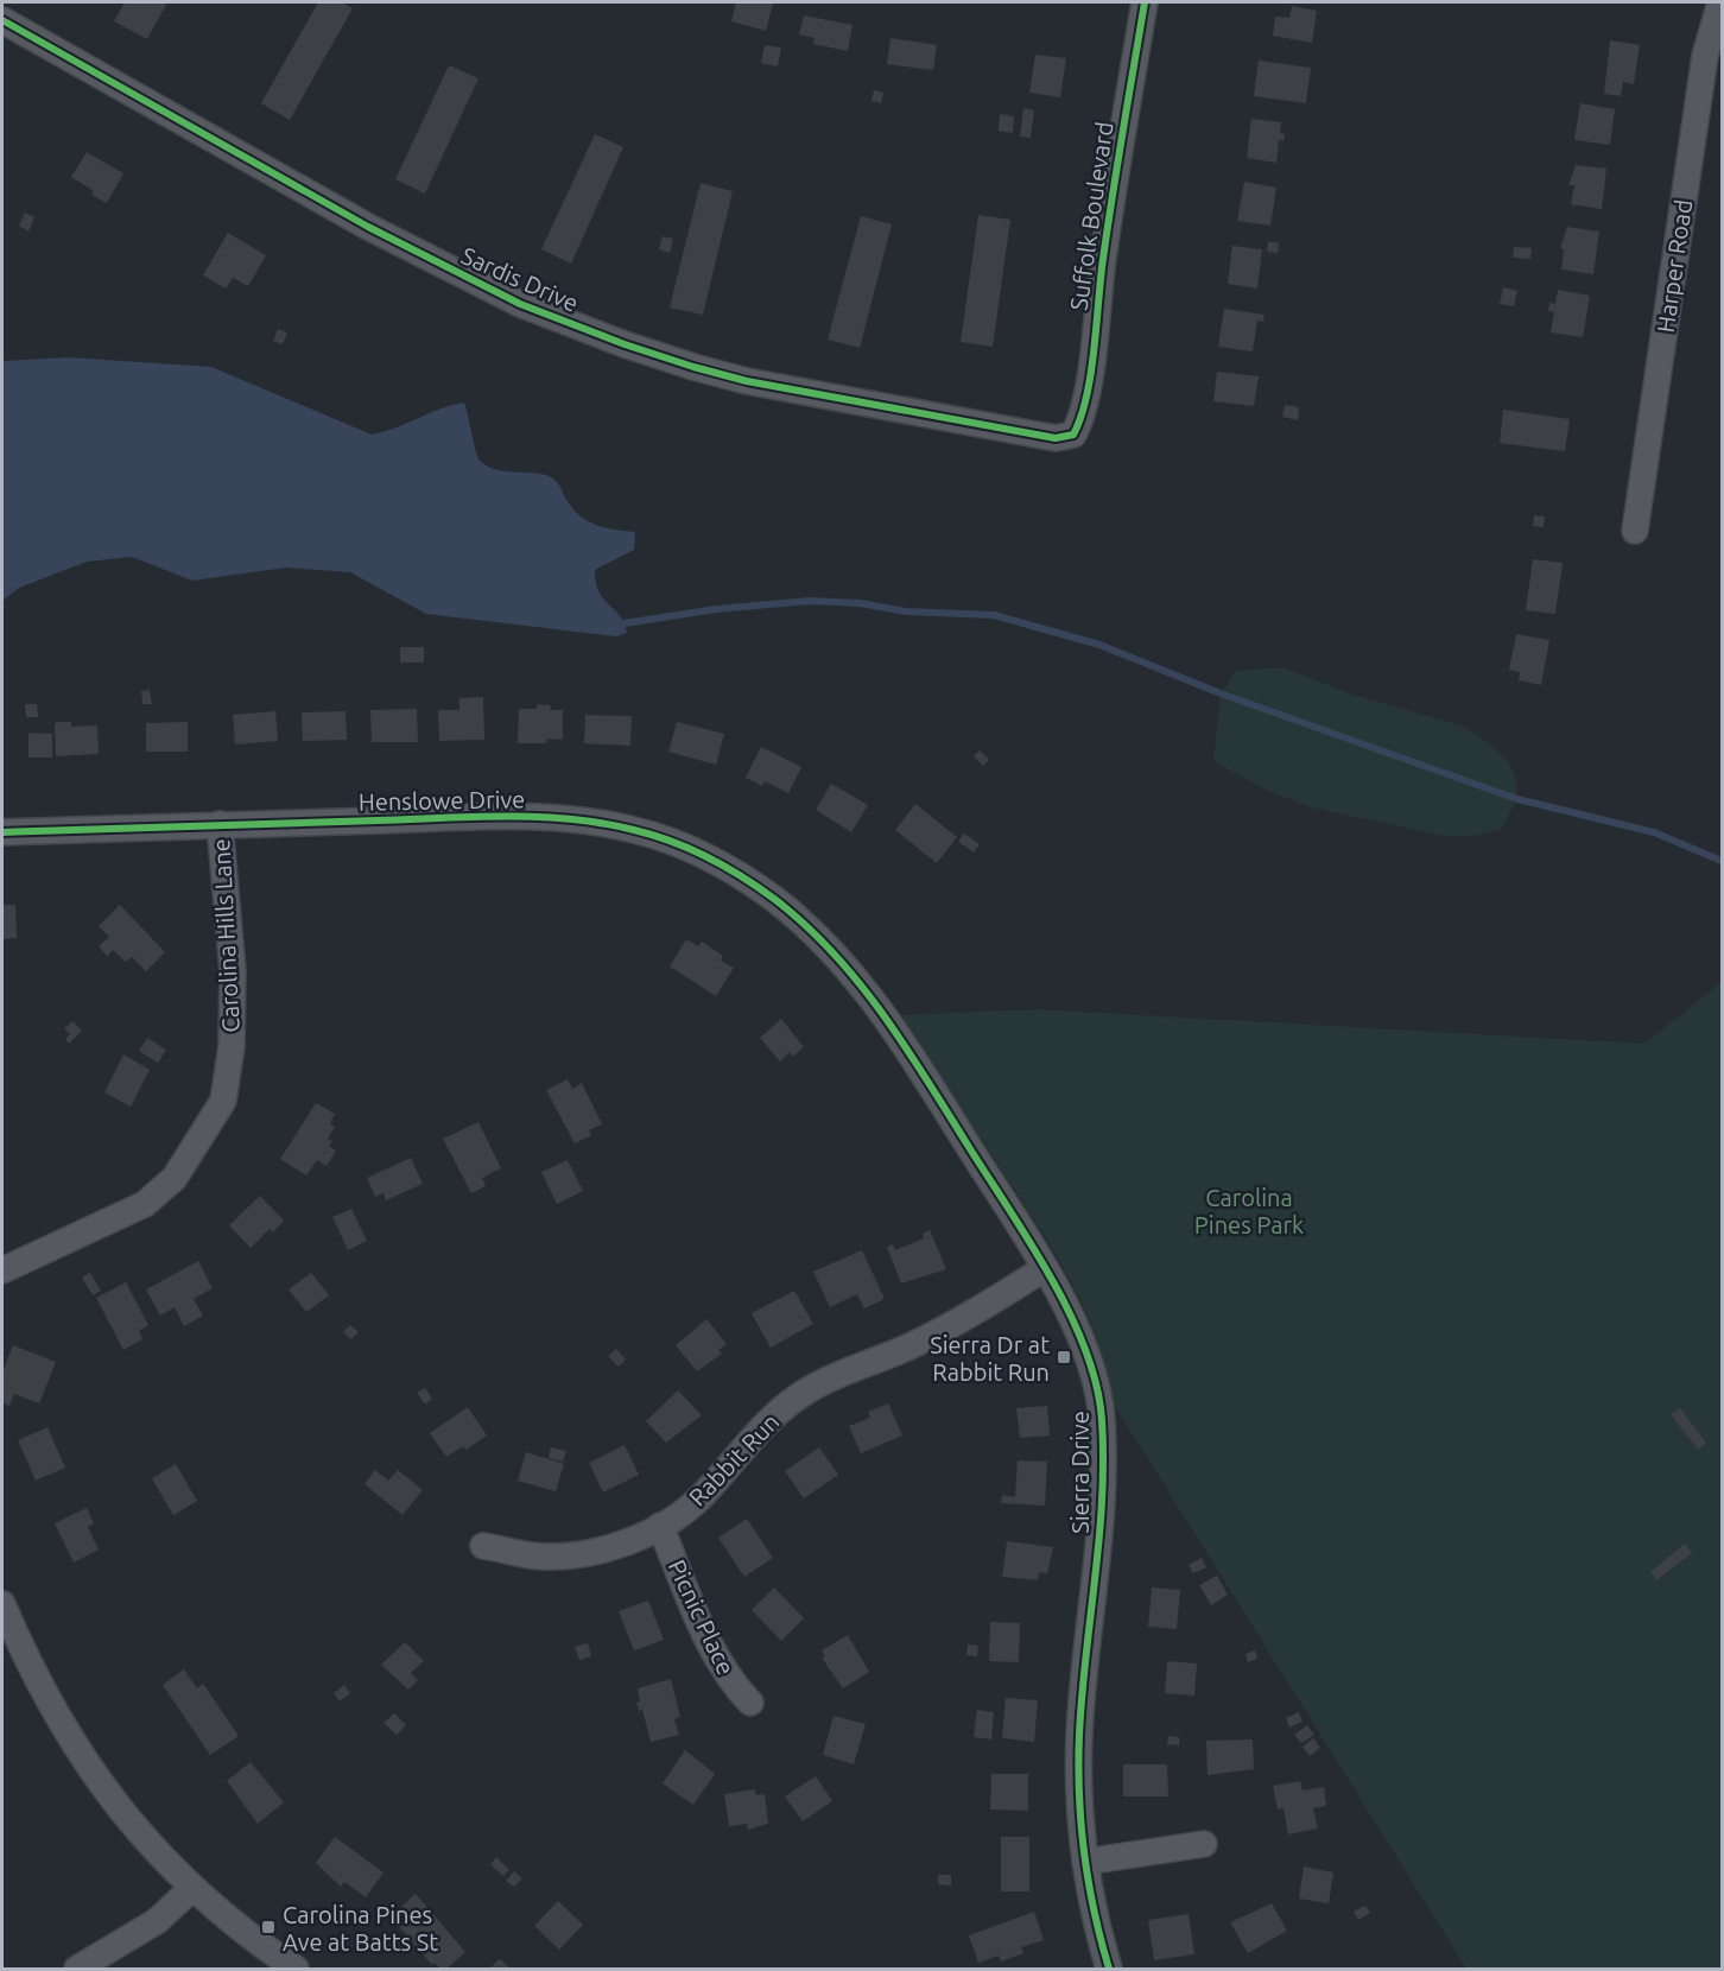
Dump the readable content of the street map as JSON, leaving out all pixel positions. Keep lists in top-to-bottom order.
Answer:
{
  "streets": {
    "street": [
      "Suffolk Boulevard",
      "Harper Road",
      "Sardis Drive",
      "Henslowe Drive",
      "Carolina Hills Lane",
      "Rabbit Run",
      "Sierra Drive",
      "Picnic Place"
    ]
  },
  "crossings": [
    ["Suffolk Boulevard", "Sardis Drive"],
    ["Henslowe Drive", "Carolina Hills Lane"],
    ["Henslowe Drive", "Sierra Drive"],
    ["Rabbit Run", "Sierra Drive"],
    ["Rabbit Run", "Picnic Place"]
  ],
  "parks": ["Carolina Pines Park"],
  "places": {
    "transit": ["Sierra Dr at Rabbit Run", "Carolina Pines Ave at Batts St"]
  }
}
